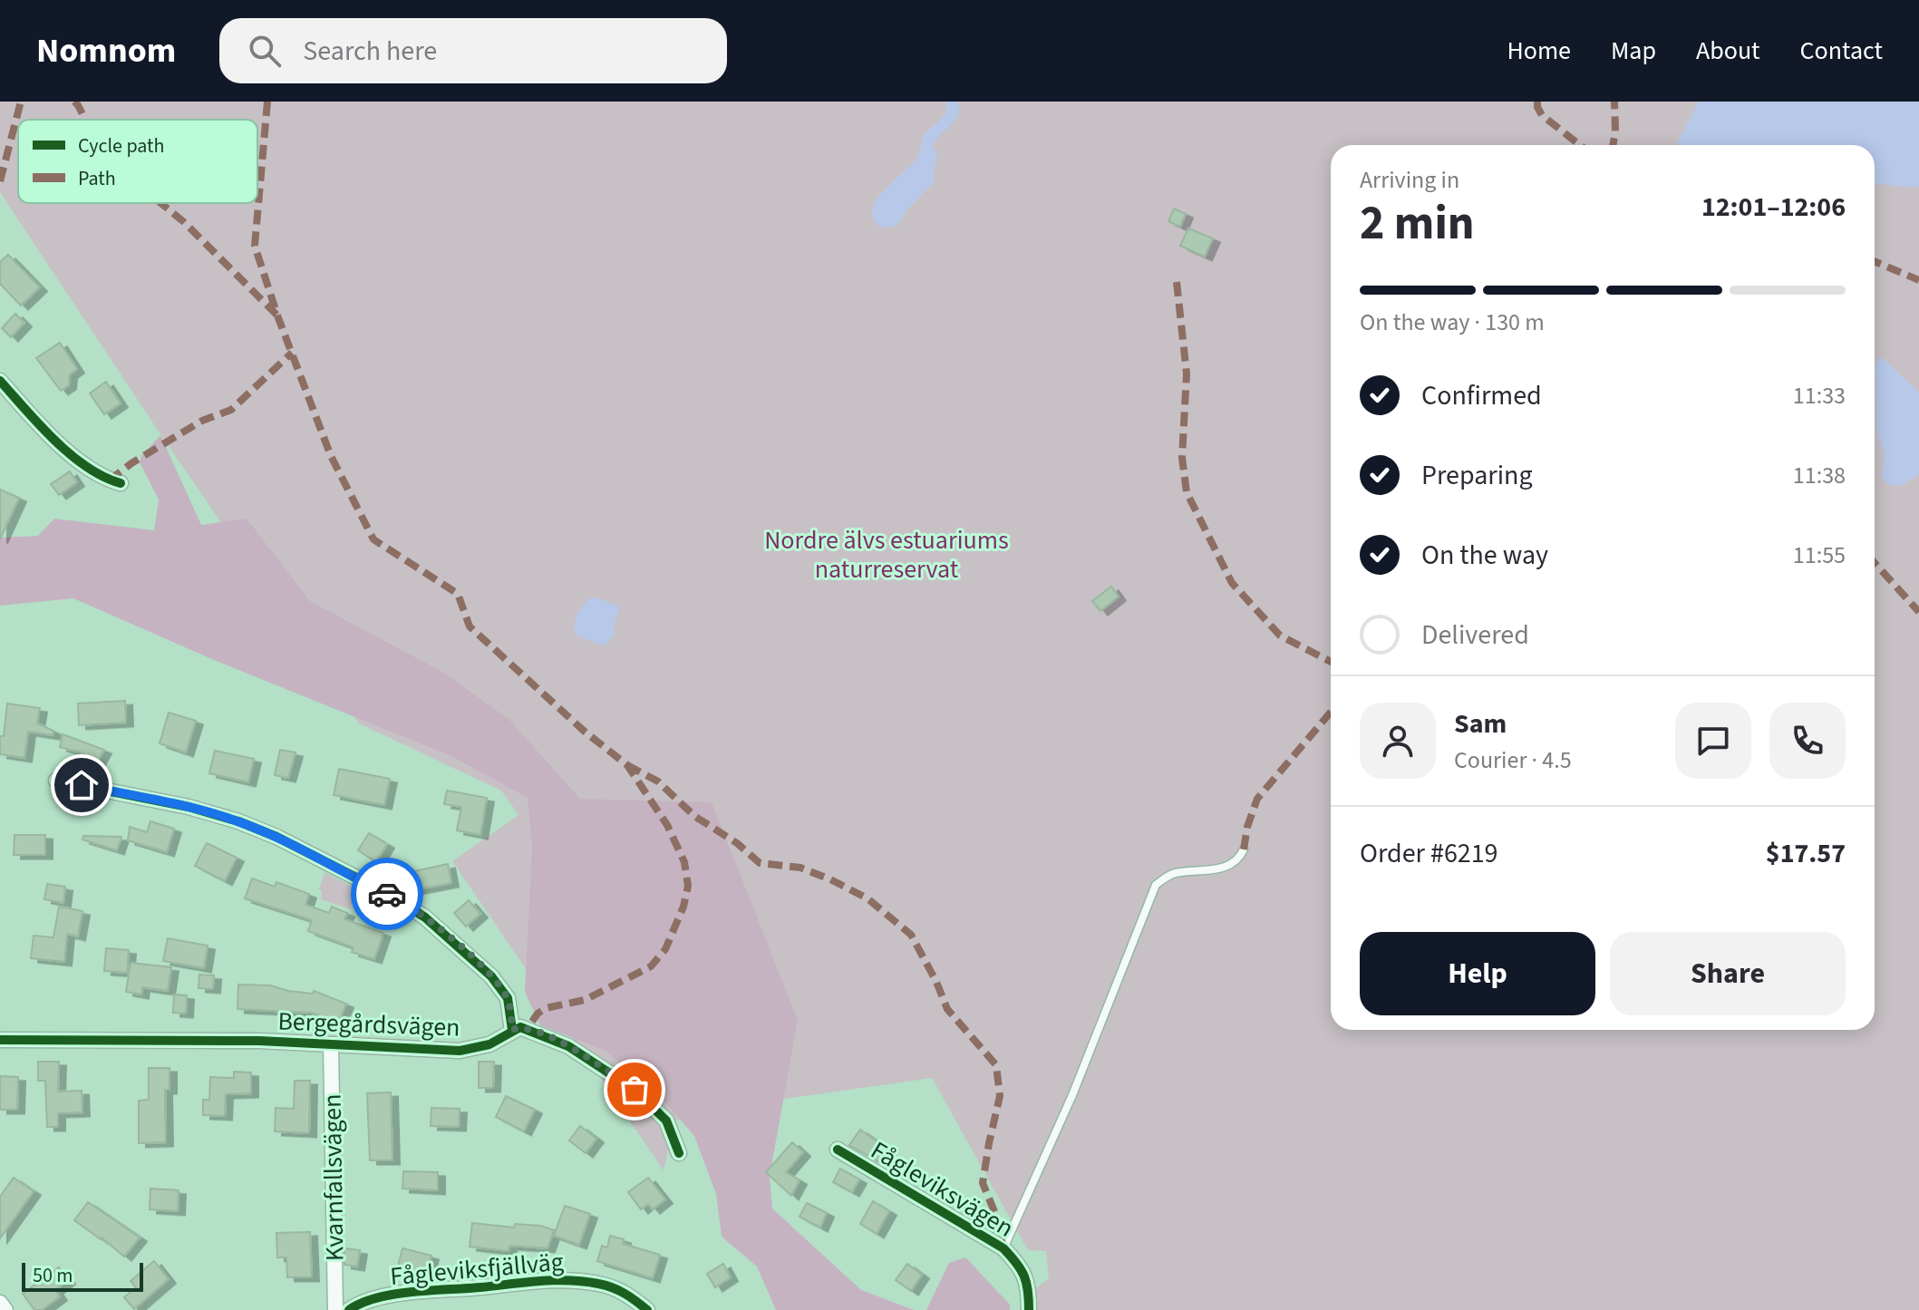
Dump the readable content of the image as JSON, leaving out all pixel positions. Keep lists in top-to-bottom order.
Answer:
{
  "streets": {
    "street": [
      "Bergegårdsvägen",
      "Kvarnfallsvägen",
      "Fågleviksvägen",
      "Fågleviksfjällväg"
    ]
  },
  "crossings": [
    ["Bergegårdsvägen", "Kvarnfallsvägen"]
  ],
  "parks": ["Nordre älvs estuariums naturreservat"],
  "legend": ["Cycle path", "Path"],
  "scale_bar": "50 m",
  "page": {
    "header": "Nomnom",
    "search": "Search here",
    "nav": [
      "Home",
      "Map",
      "About",
      "Contact"
    ],
    "heading": ["2 min", "Arriving in", "12:01–12:06"],
    "panel": [
      "Sam",
      "Courier · 4.5",
      "Order #6219",
      "$17.57"
    ],
    "bar": "On the way · 130 m",
    "list": [
      ["Confirmed", "11:33"],
      ["Preparing", "11:38"],
      ["On the way", "11:55"],
      "Delivered"
    ],
    "buttons": ["Help", "Share"],
    "scale": "50 m"
  }
}
